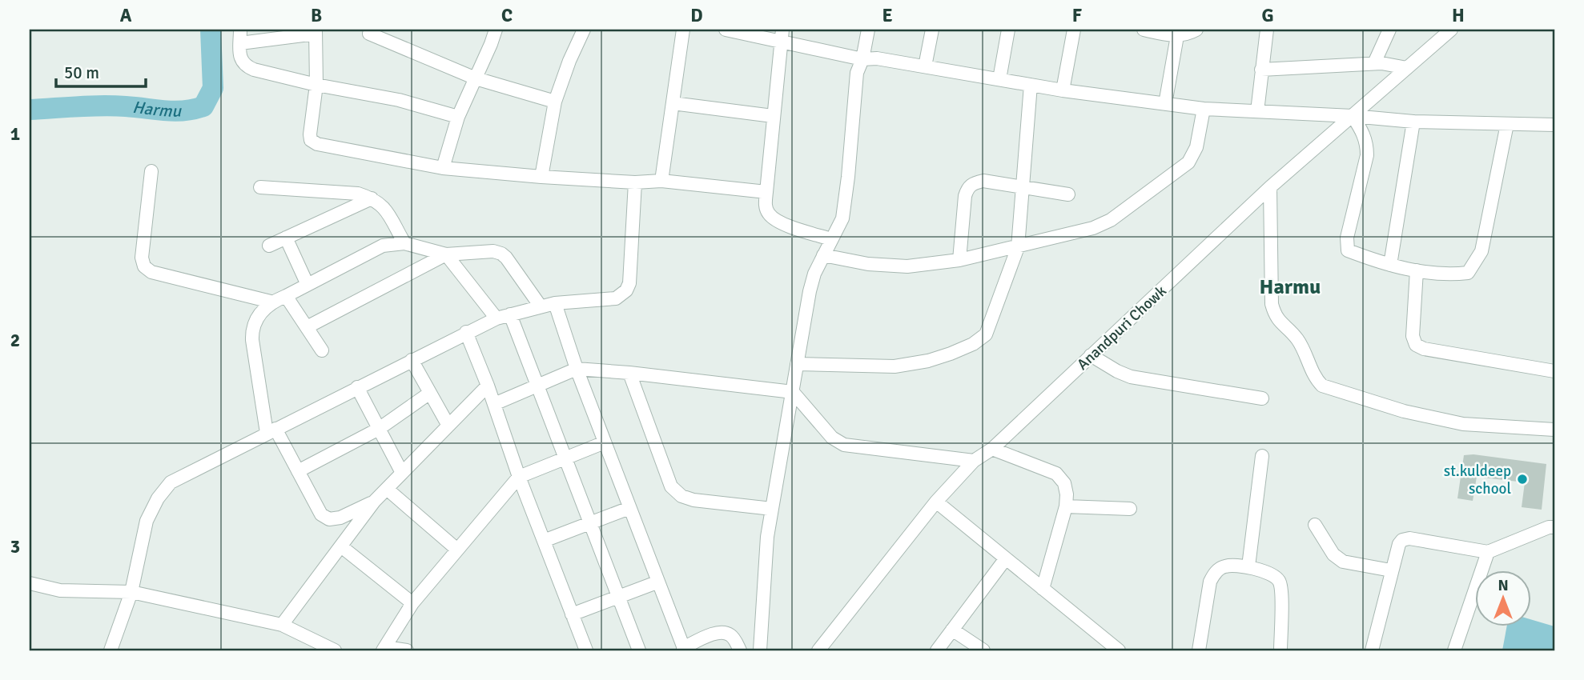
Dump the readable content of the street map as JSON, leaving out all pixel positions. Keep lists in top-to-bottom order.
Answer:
{
  "streets": {
    "street": ["Anandpuri Chowk"]
  },
  "districts": ["Harmu"],
  "water": ["Harmu"],
  "places": ["st.kuldeep school"],
  "scale_bar": "50 m",
  "north": "top",
  "grid": {
    "columns": [
      "A",
      "B",
      "C",
      "D",
      "E",
      "F",
      "G",
      "H"
    ],
    "rows": ["1", "2", "3"]
  }
}
